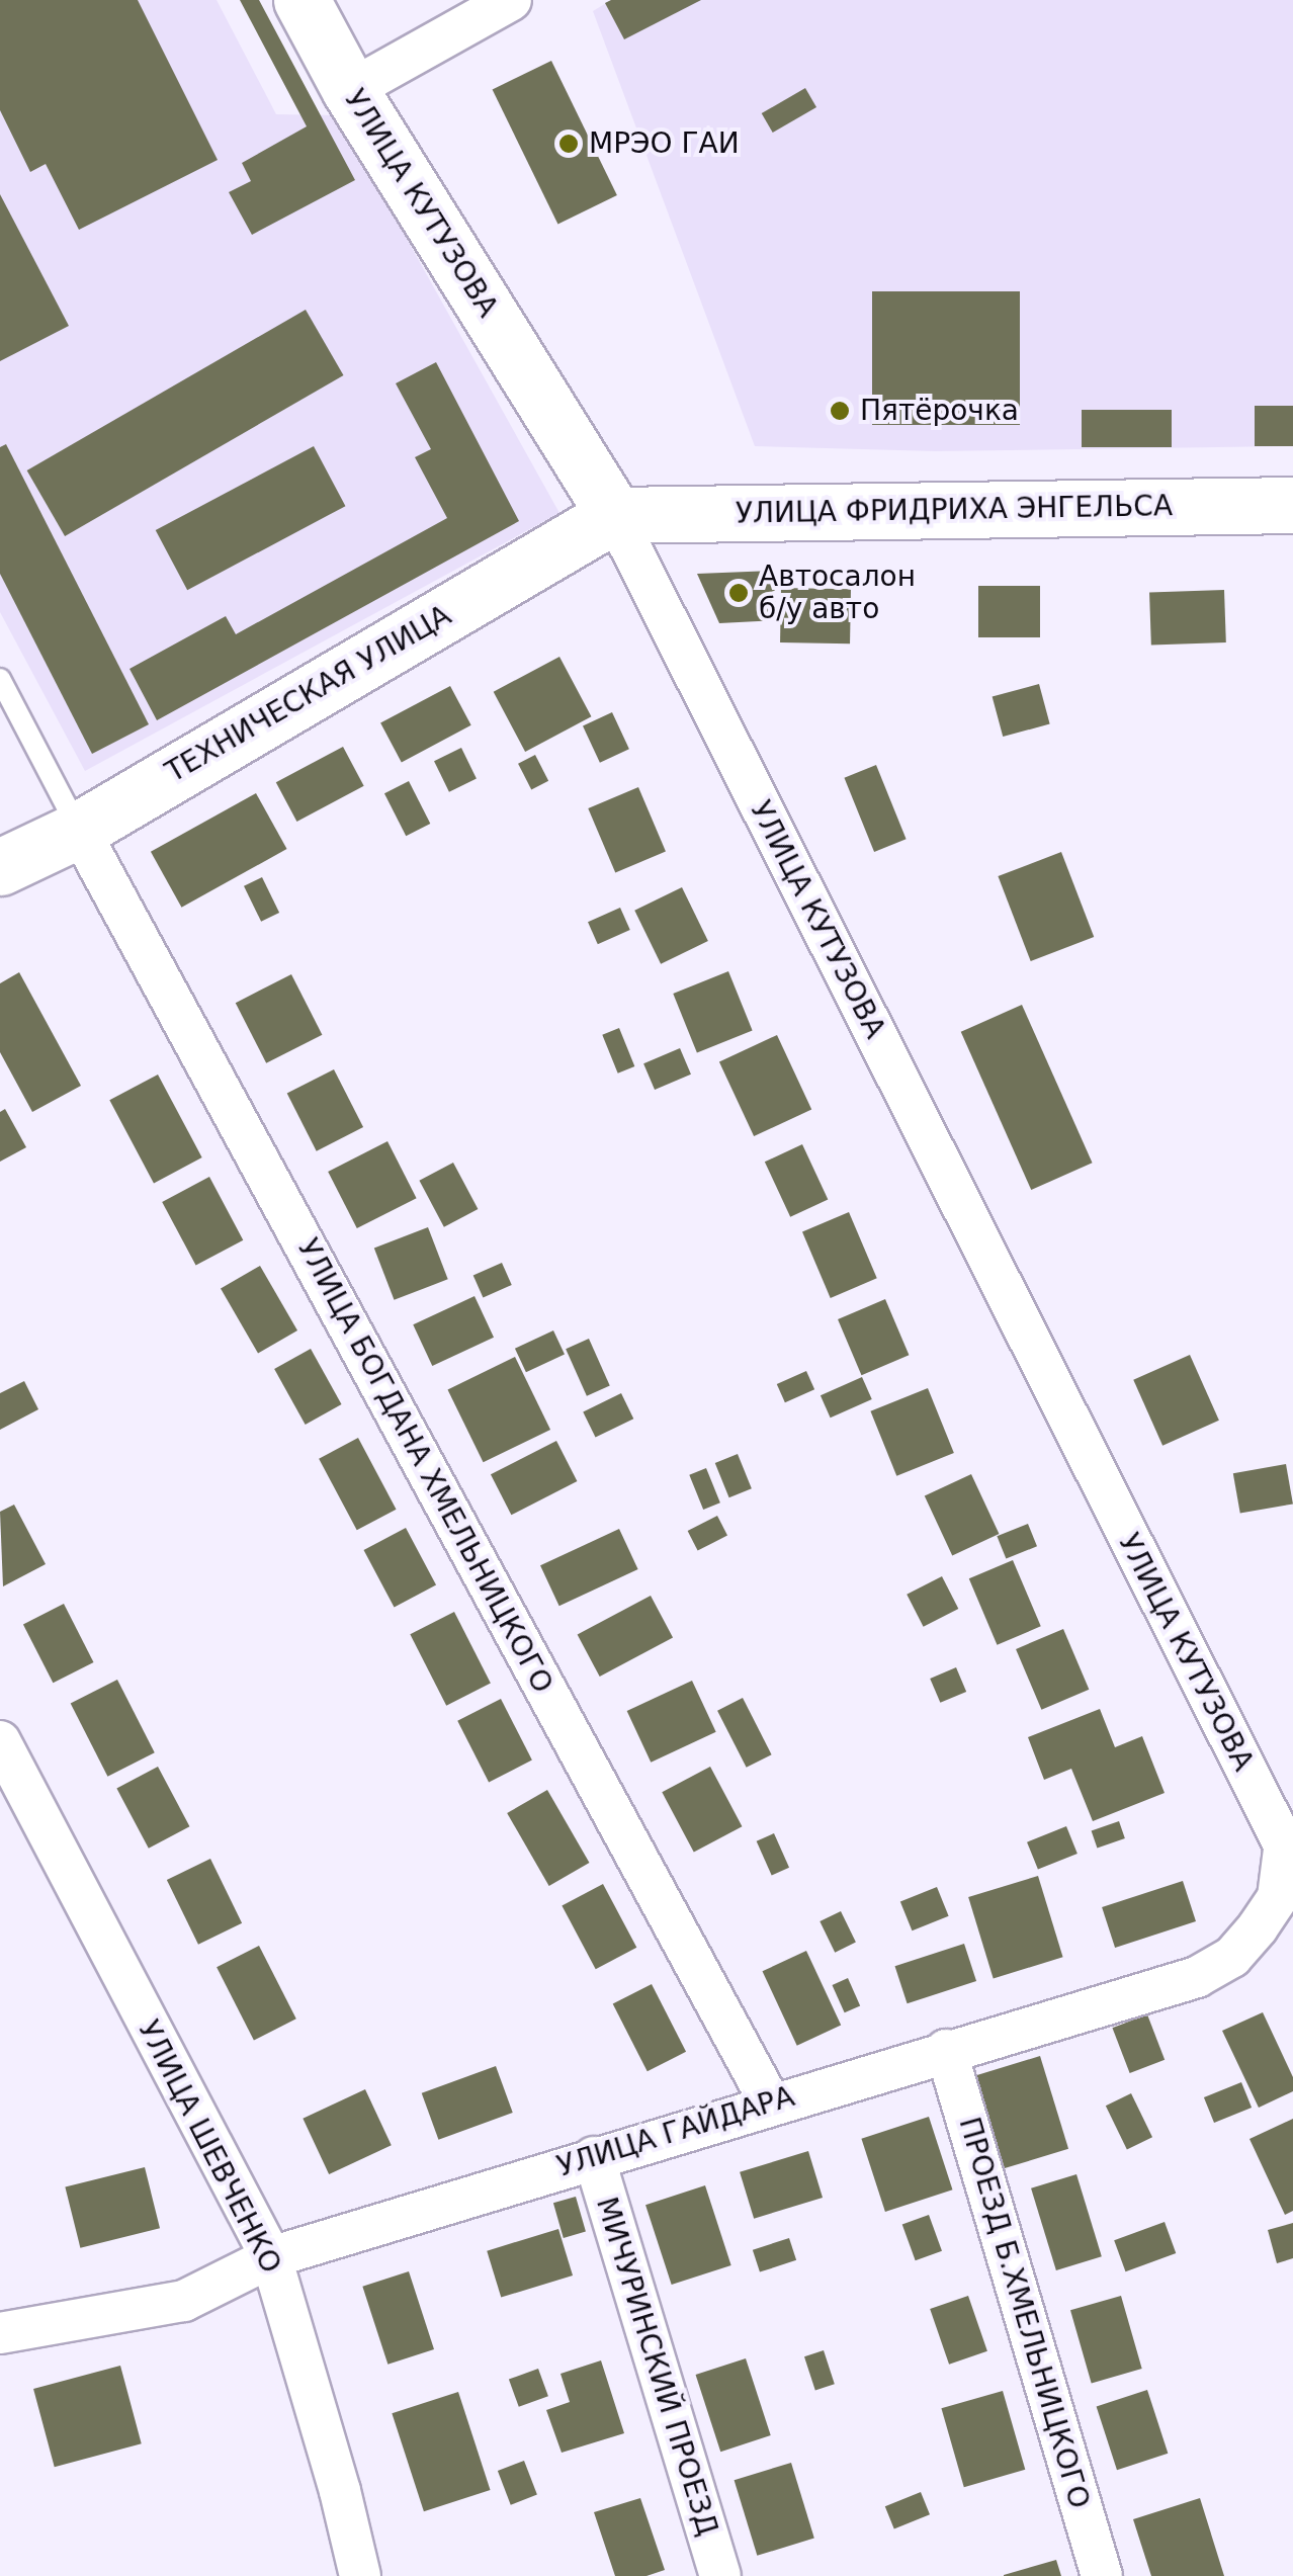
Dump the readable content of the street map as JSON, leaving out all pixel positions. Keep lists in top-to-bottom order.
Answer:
{
  "streets": {
    "main road": ["УЛИЦА КУТУЗОВА", "УЛИЦА ФРИДРИХА ЭНГЕЛЬСА", "ТЕХНИЧЕСКАЯ УЛИЦА"],
    "street": [
      "УЛИЦА БОГДАНА ХМЕЛЬНИЦКОГО",
      "УЛИЦА ГАЙДАРА",
      "УЛИЦА ШЕВЧЕНКО",
      "ПРОЕЗД Б.ХМЕЛЬНИЦКОГО",
      "МИЧУРИНСКИЙ ПРОЕЗД"
    ]
  },
  "crossings": [
    ["УЛИЦА КУТУЗОВА", "УЛИЦА ФРИДРИХА ЭНГЕЛЬСА"],
    ["УЛИЦА КУТУЗОВА", "ТЕХНИЧЕСКАЯ УЛИЦА"],
    ["УЛИЦА КУТУЗОВА", "УЛИЦА ГАЙДАРА"],
    ["УЛИЦА ФРИДРИХА ЭНГЕЛЬСА", "ТЕХНИЧЕСКАЯ УЛИЦА"],
    ["ТЕХНИЧЕСКАЯ УЛИЦА", "УЛИЦА БОГДАНА ХМЕЛЬНИЦКОГО"],
    ["УЛИЦА БОГДАНА ХМЕЛЬНИЦКОГО", "УЛИЦА ГАЙДАРА"],
    ["УЛИЦА ГАЙДАРА", "УЛИЦА ШЕВЧЕНКО"],
    ["УЛИЦА ГАЙДАРА", "ПРОЕЗД Б.ХМЕЛЬНИЦКОГО"],
    ["УЛИЦА ГАЙДАРА", "МИЧУРИНСКИЙ ПРОЕЗД"]
  ],
  "places": ["МРЭО ГАИ", "Пятёрочка", "Автосалон б/у авто"]
}
